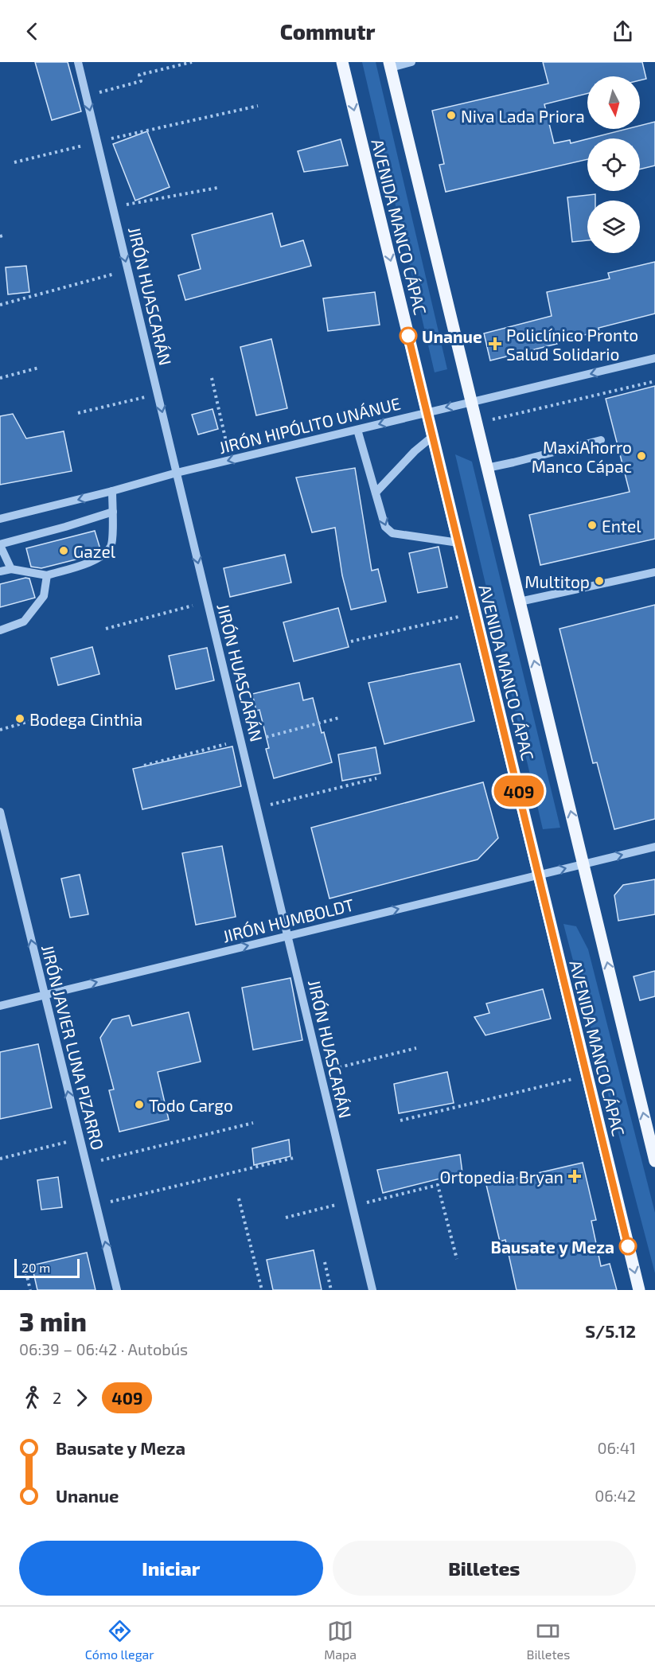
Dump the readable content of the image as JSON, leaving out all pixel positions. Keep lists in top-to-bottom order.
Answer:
{
  "streets": {
    "main road": ["AVENIDA MANCO CÁPAC"],
    "street": [
      "JIRÓN HUASCARÁN",
      "JIRÓN HIPÓLITO UNÁNUE",
      "JIRÓN HUMBOLDT",
      "JIRÓN JAVIER LUNA PIZARRO"
    ]
  },
  "crossings": [
    ["AVENIDA MANCO CÁPAC", "JIRÓN HIPÓLITO UNÁNUE"],
    ["AVENIDA MANCO CÁPAC", "JIRÓN HUMBOLDT"],
    ["JIRÓN HUASCARÁN", "JIRÓN HIPÓLITO UNÁNUE"],
    ["JIRÓN HUASCARÁN", "JIRÓN HUMBOLDT"],
    ["JIRÓN HUMBOLDT", "JIRÓN JAVIER LUNA PIZARRO"]
  ],
  "one_way": ["JIRÓN HUMBOLDT", "JIRÓN JAVIER LUNA PIZARRO"],
  "places": {
    "other": [
      "Niva Lada Priora",
      "Unanue",
      "MaxiAhorro Manco Cápac",
      "Entel",
      "Gazel",
      "Multitop",
      "Bodega Cinthia",
      "Todo Cargo",
      "Bausate y Meza"
    ],
    "health": ["Policlínico Pronto Salud Solidario", "Ortopedia Bryan"]
  },
  "lines": ["bus line 409"],
  "scale_bar": "20 m",
  "north": "bottom",
  "page": {
    "header": "Commutr",
    "on_map": "409",
    "scale": "20 m",
    "heading": ["3 min", "06:39 – 06:42 · Autobús", "S/5.12"],
    "legs": ["2", "409"],
    "list": [
      {
        "name": "Bausate y Meza",
        "value": "06:41"
      },
      {
        "name": "Unanue",
        "value": "06:42"
      }
    ],
    "buttons": ["Iniciar", "Billetes"],
    "tabs": ["Cómo llegar", "Mapa", "Billetes"]
  }
}
